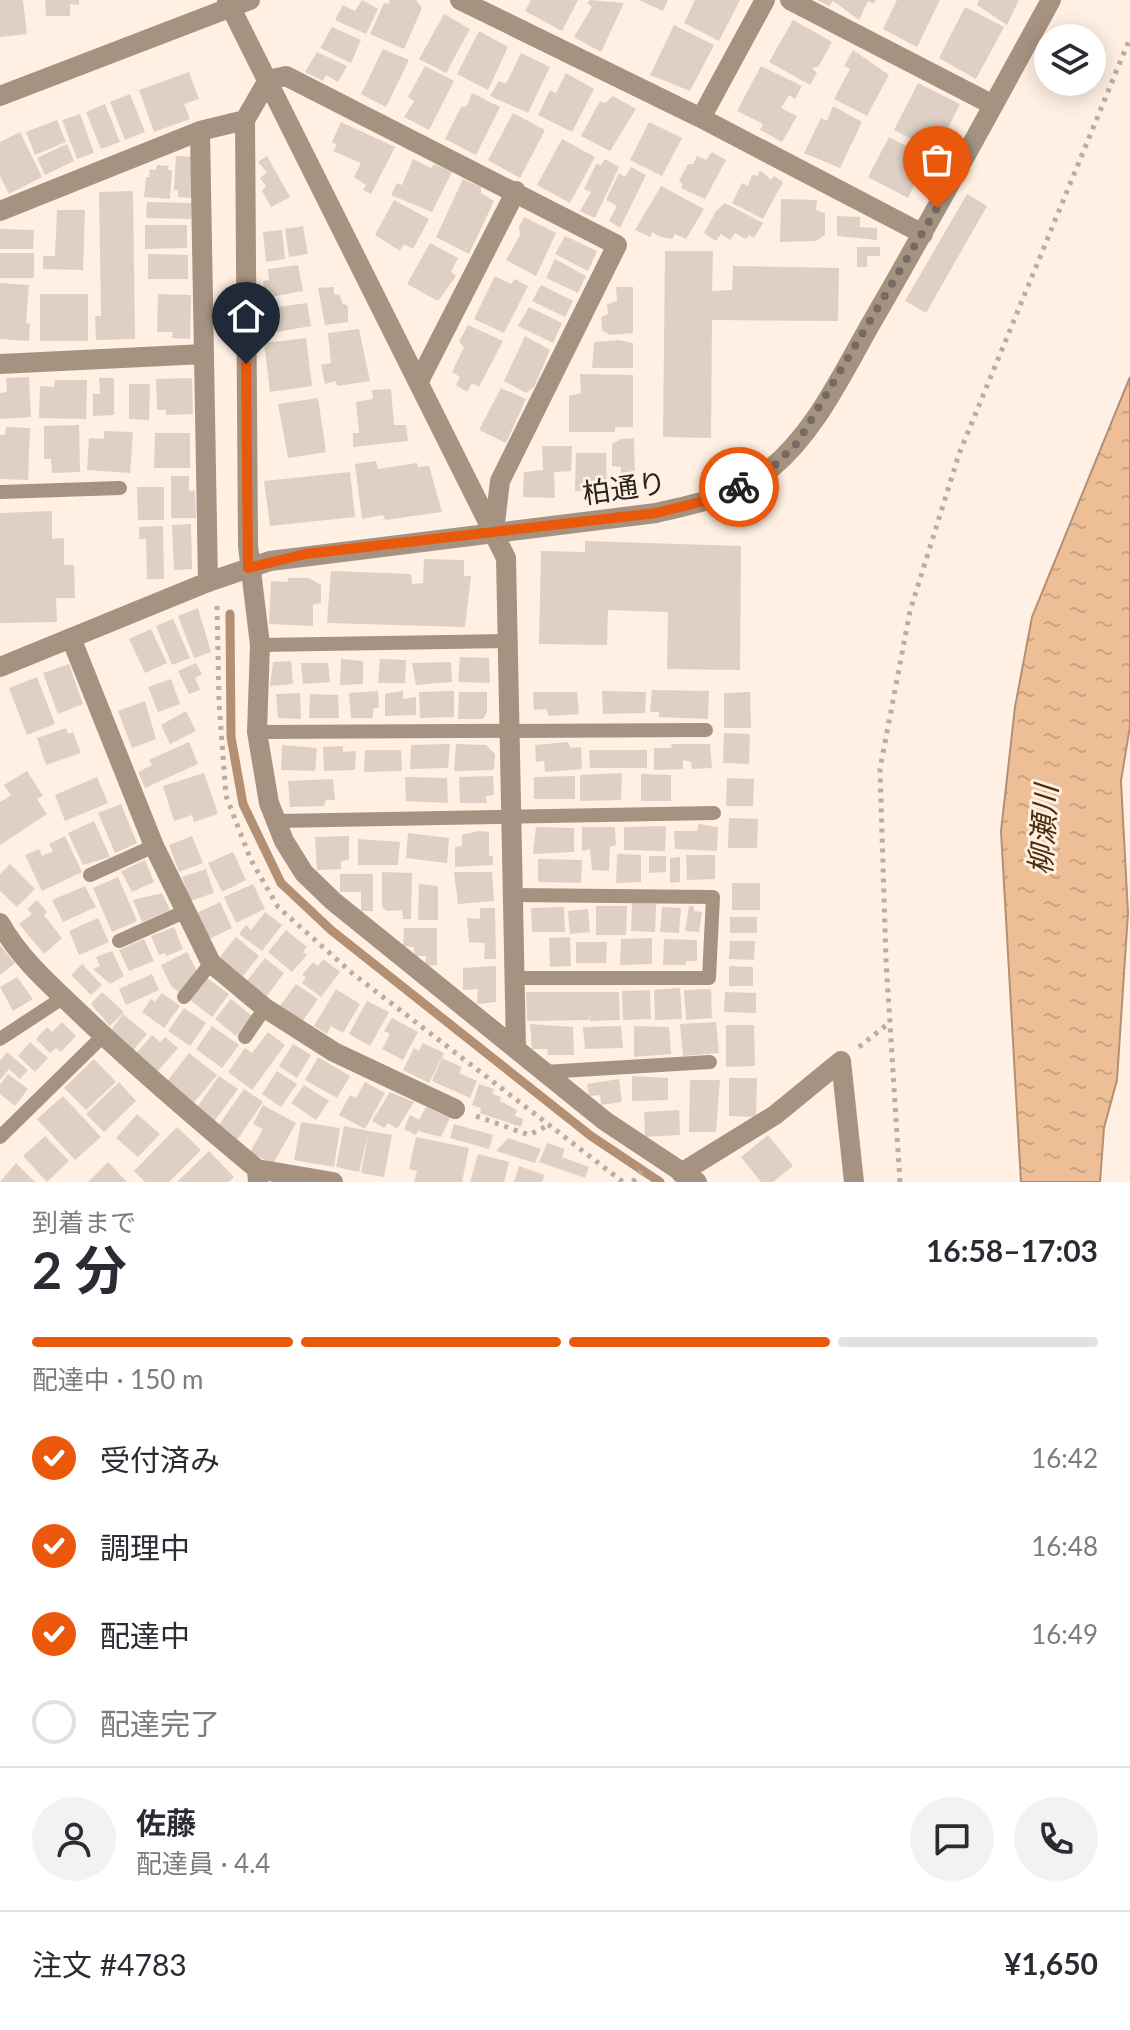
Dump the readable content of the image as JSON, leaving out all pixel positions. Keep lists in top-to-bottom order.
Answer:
{
  "streets": {
    "street": ["柏通り"]
  },
  "water": ["柳瀬川"],
  "page": {
    "heading": ["2 分", "到着まで", "16:58–17:03"],
    "panel": [
      "佐藤",
      "配達員 · 4.4",
      "注文 #4783",
      "¥1,650"
    ],
    "bar": "配達中 · 150 m",
    "list": [
      ["受付済み", "16:42"],
      ["調理中", "16:48"],
      ["配達中", "16:49"],
      "配達完了"
    ]
  }
}
